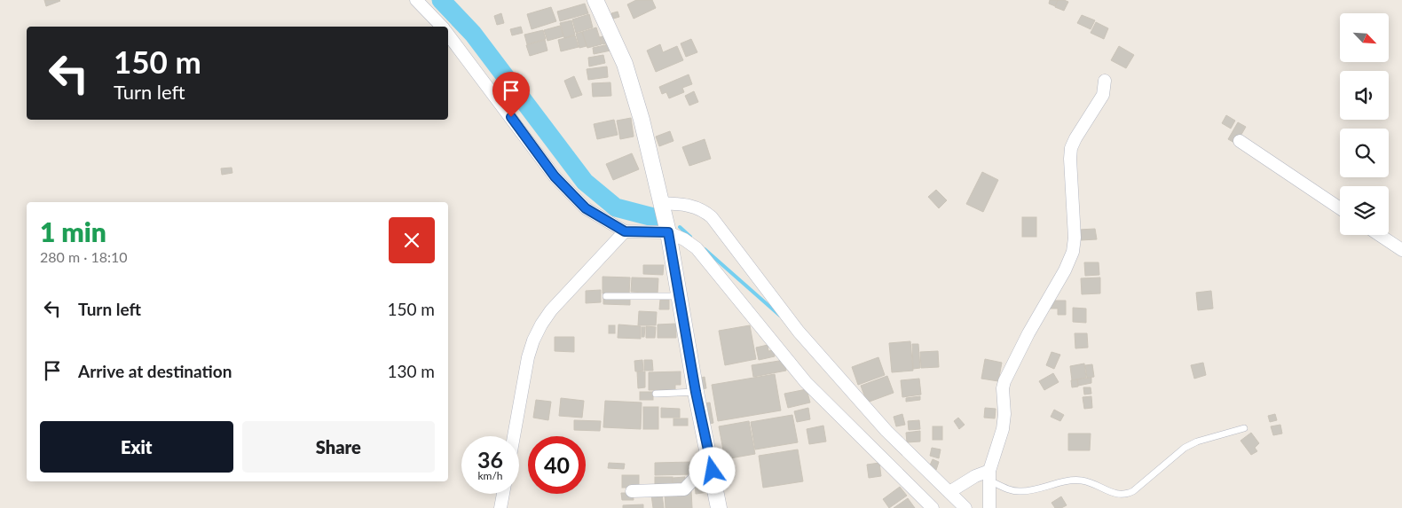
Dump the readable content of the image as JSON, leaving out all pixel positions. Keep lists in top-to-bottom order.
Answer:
{
  "north": "bottom right",
  "page": {
    "turn": ["150 m", "Turn left"],
    "heading": ["1 min", "280 m · 18:10"],
    "list": [
      {
        "name": "Turn left",
        "value": "150 m"
      },
      {
        "name": "Arrive at destination",
        "value": "130 m"
      }
    ],
    "buttons": ["Exit", "Share"],
    "speed": "36 km/h",
    "limit": "40"
  }
}
